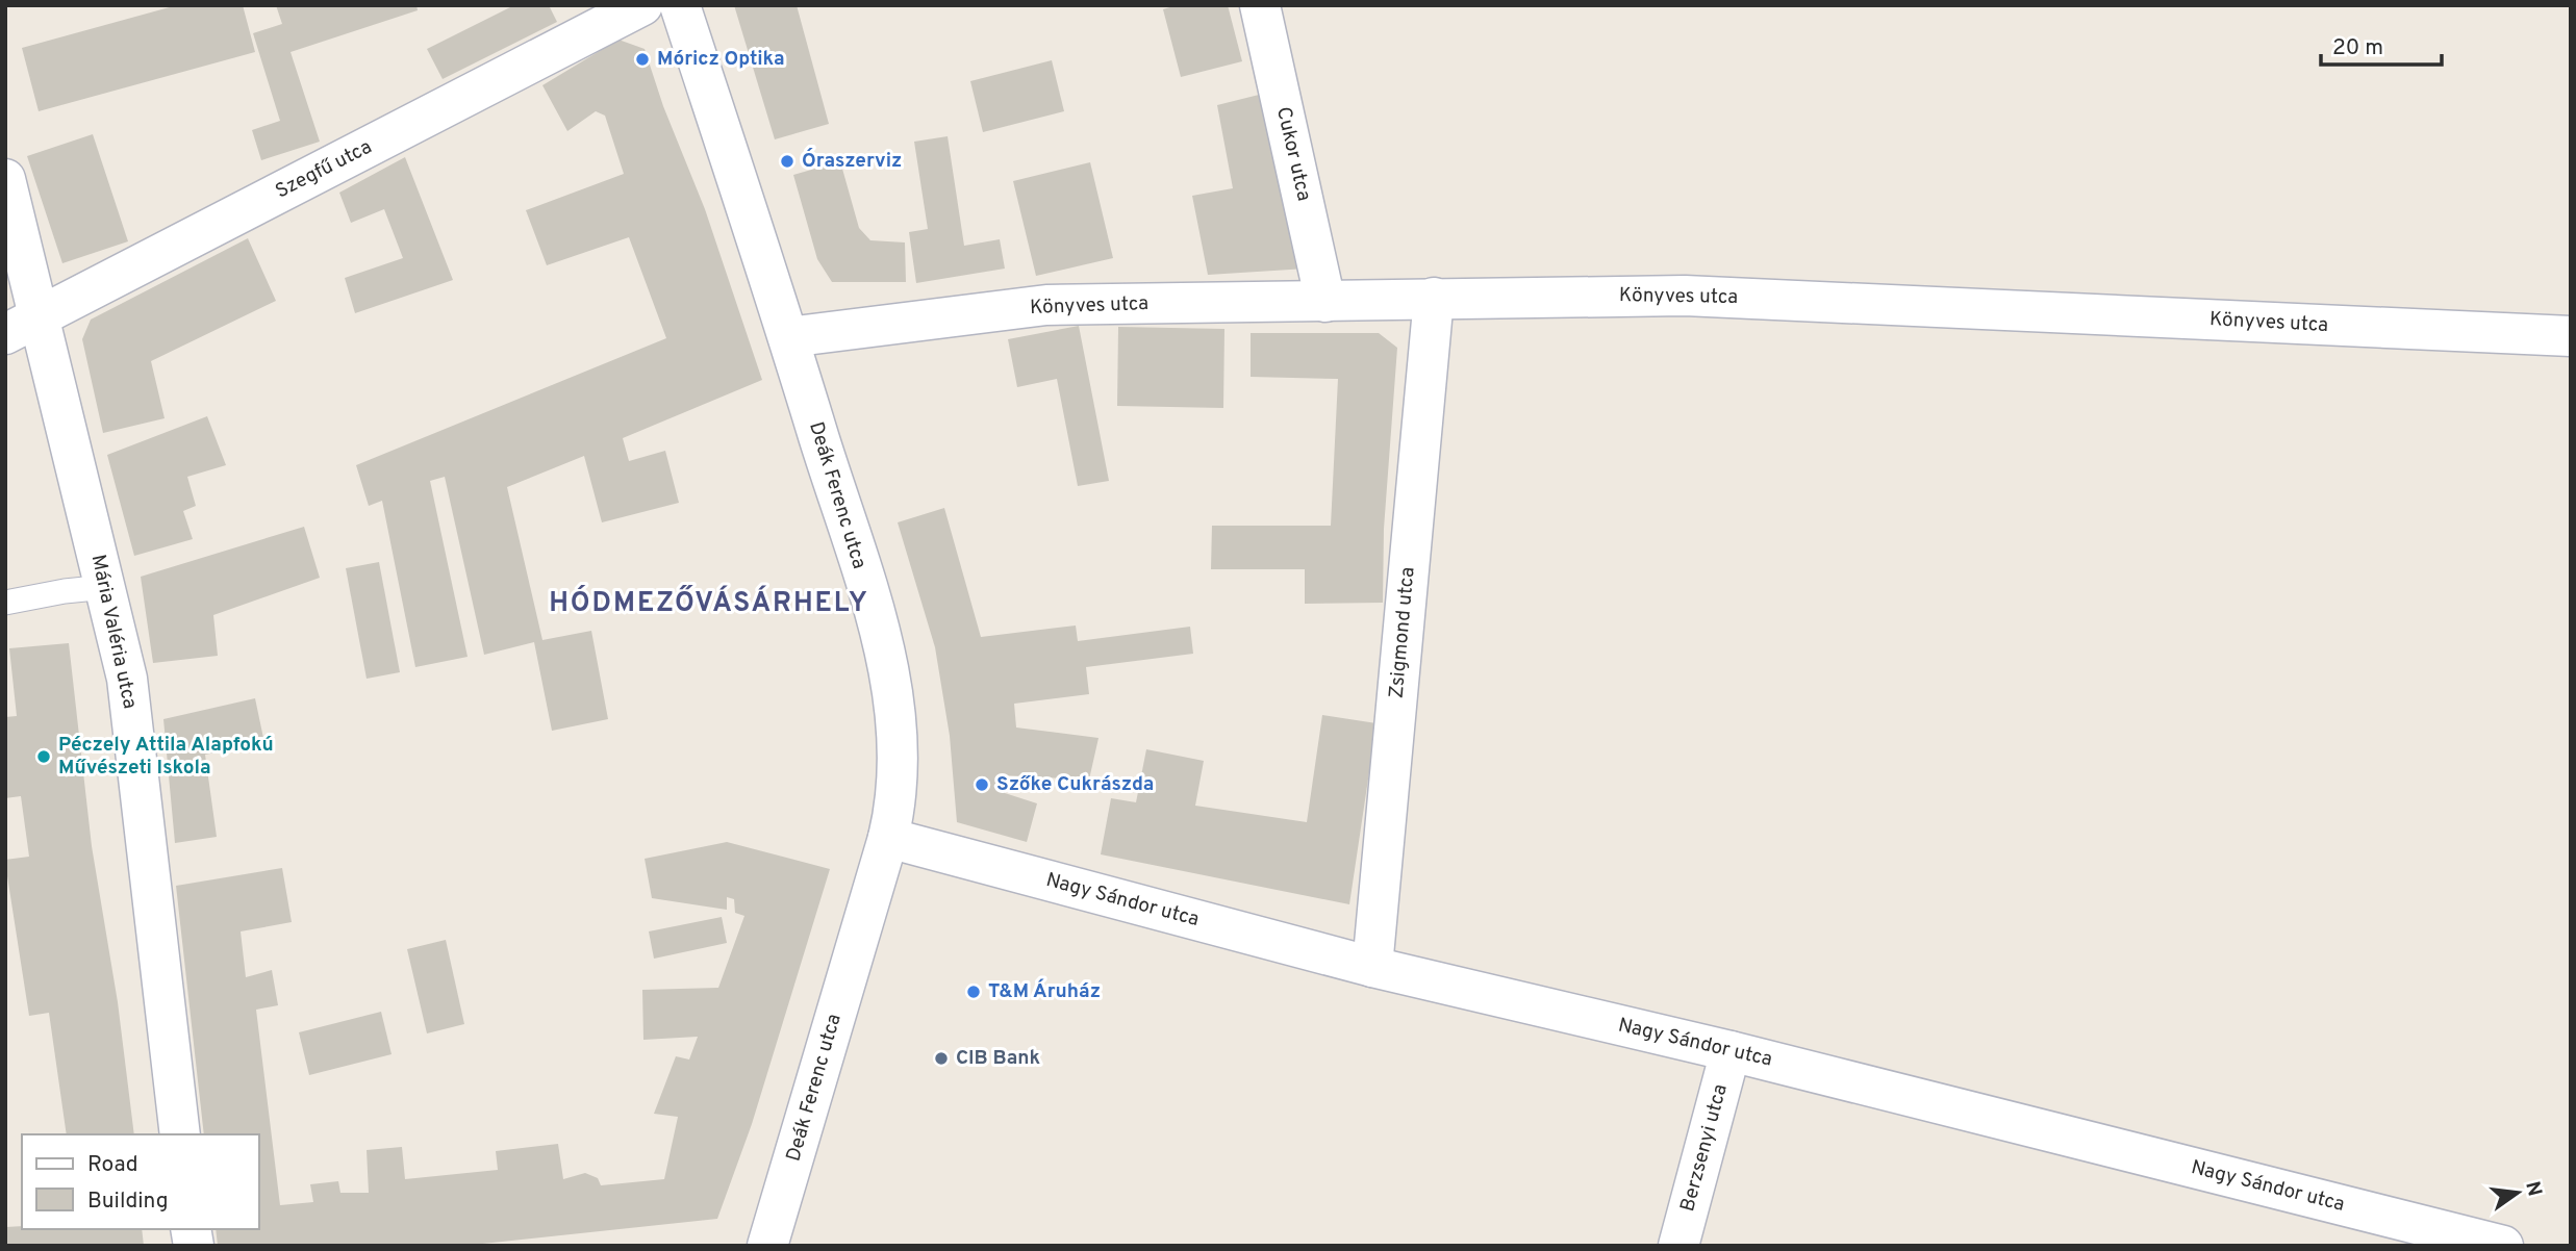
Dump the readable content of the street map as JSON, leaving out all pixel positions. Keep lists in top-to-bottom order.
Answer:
{
  "streets": {
    "street": [
      "Cukor utca",
      "Szegfű utca",
      "Könyves utca",
      "Deák Ferenc utca",
      "Mária Valéria utca",
      "Zsigmond utca",
      "Nagy Sándor utca",
      "Berzsenyi utca"
    ]
  },
  "crossings": [
    ["Cukor utca", "Könyves utca"],
    ["Szegfű utca", "Mária Valéria utca"],
    ["Könyves utca", "Deák Ferenc utca"],
    ["Könyves utca", "Zsigmond utca"],
    ["Deák Ferenc utca", "Nagy Sándor utca"],
    ["Zsigmond utca", "Nagy Sándor utca"],
    ["Nagy Sándor utca", "Berzsenyi utca"]
  ],
  "districts": ["HÓDMEZŐVÁSÁRHELY"],
  "places": [
    "Móricz Optika",
    "Óraszerviz",
    "Péczely Attila Alapfokú Művészeti Iskola",
    "Szőke Cukrászda",
    "T&M Áruház",
    "CIB Bank"
  ],
  "legend": ["Road", "Building"],
  "scale_bar": "20 m",
  "north": "right"
}
